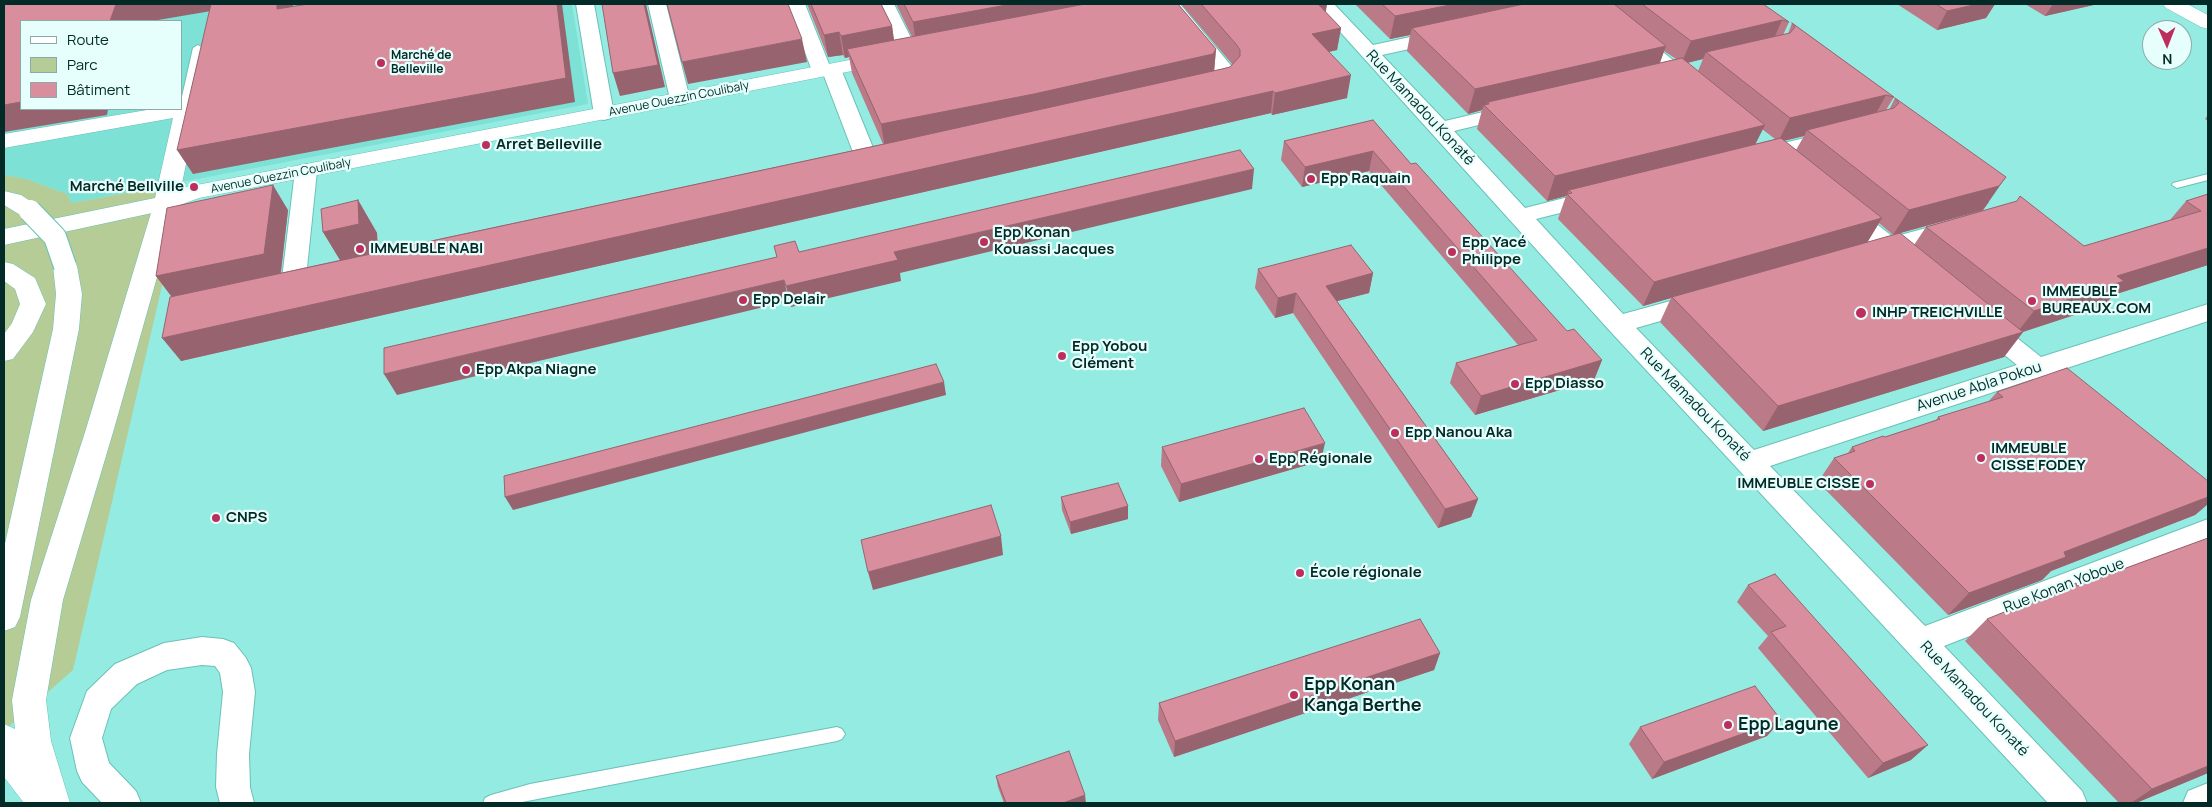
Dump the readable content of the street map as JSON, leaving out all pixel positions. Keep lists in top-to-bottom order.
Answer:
{
  "streets": {
    "main road": ["Avenue Ouezzin Coulibaly"],
    "street": ["Rue Mamadou Konaté", "Avenue Abla Pokou", "Rue Konan Yoboue"]
  },
  "crossings": [
    ["Rue Mamadou Konaté", "Avenue Abla Pokou"],
    ["Rue Mamadou Konaté", "Rue Konan Yoboue"]
  ],
  "places": [
    "Marché de Belleville",
    "Arret Belleville",
    "Epp Raquain",
    "Marché Bellville",
    "Epp Konan Kouassi Jacques",
    "IMMEUBLE NABI",
    "Epp Yacé Philippe",
    "Epp Delair",
    "IMMEUBLE BUREAUX.COM",
    "INHP TREICHVILLE",
    "Epp Yobou Clément",
    "Epp Akpa Niagne",
    "Epp Diasso",
    "Epp Nanou Aka",
    "IMMEUBLE CISSE FODEY",
    "Epp Régionale",
    "IMMEUBLE CISSE",
    "CNPS",
    "École régionale",
    "Epp Konan Kanga Berthe",
    "Epp Lagune"
  ],
  "legend": ["Route", "Parc", "Bâtiment"],
  "north": "bottom"
}
